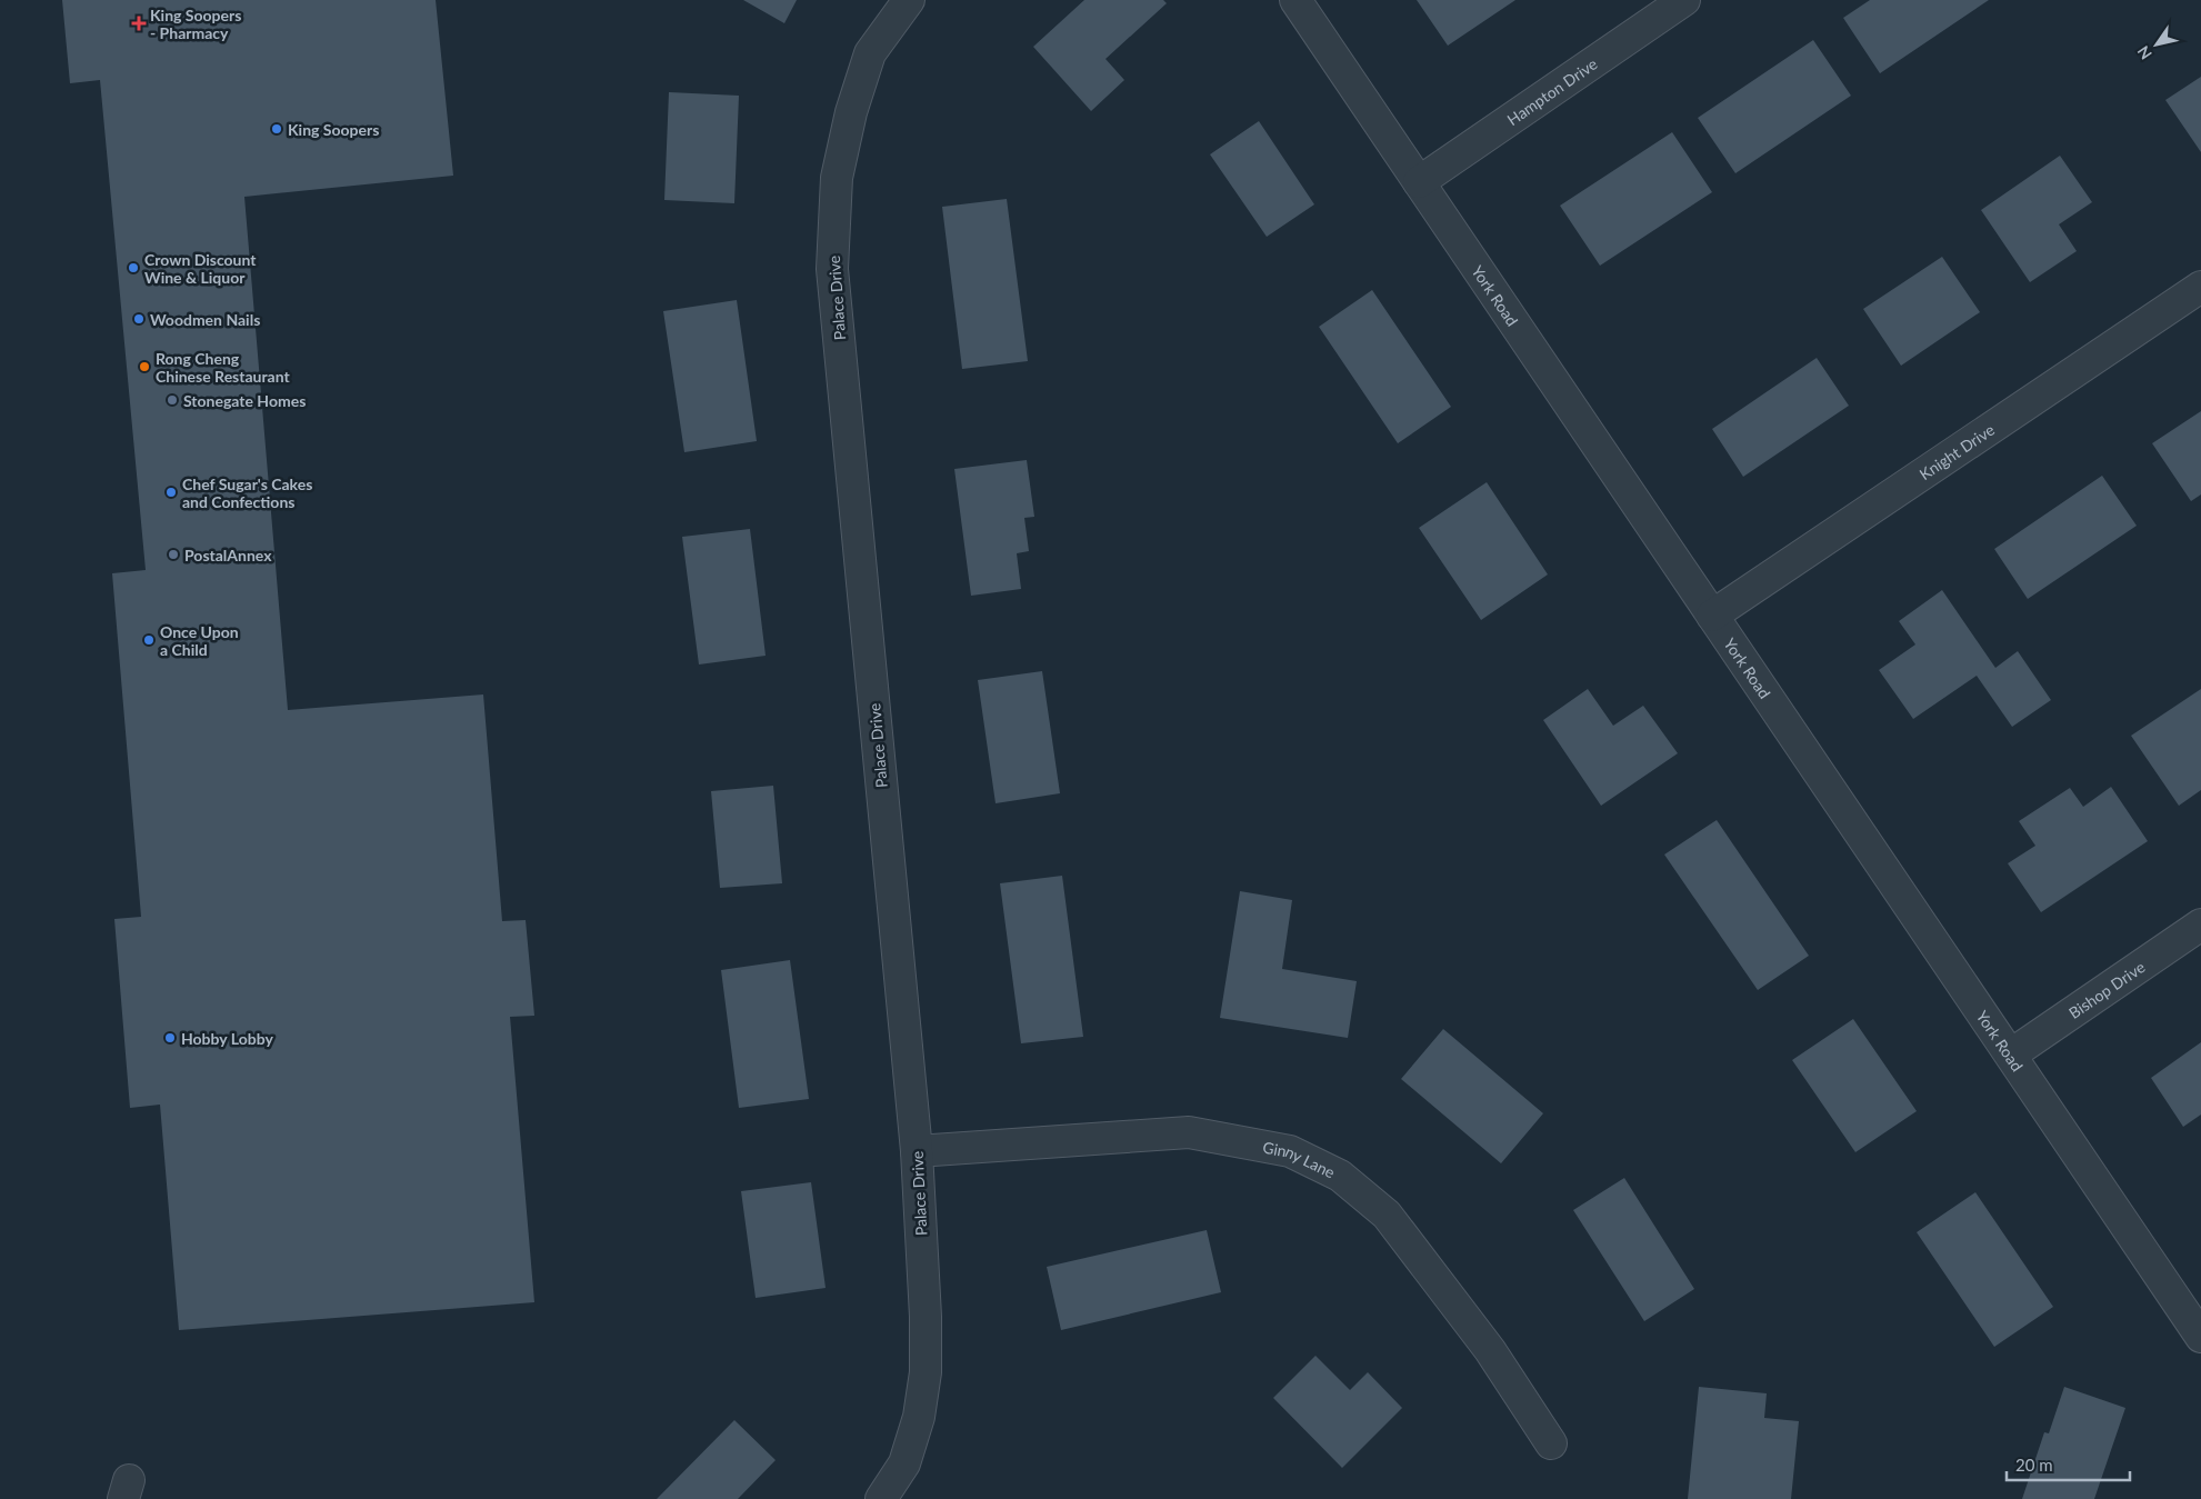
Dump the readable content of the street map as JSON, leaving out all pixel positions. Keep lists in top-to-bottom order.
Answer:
{
  "streets": {
    "street": [
      "Hampton Drive",
      "York Road",
      "Palace Drive",
      "Knight Drive",
      "Bishop Drive",
      "Ginny Lane"
    ]
  },
  "crossings": [
    ["Hampton Drive", "York Road"],
    ["York Road", "Knight Drive"],
    ["York Road", "Bishop Drive"],
    ["Palace Drive", "Ginny Lane"]
  ],
  "places": {
    "health": ["King Soopers - Pharmacy"],
    "other": [
      "King Soopers",
      "Crown Discount Wine & Liquor",
      "Woodmen Nails",
      "Rong Cheng Chinese Restaurant",
      "Stonegate Homes",
      "Chef Sugar's Cakes and Confections",
      "PostalAnnex",
      "Once Upon a Child",
      "Hobby Lobby"
    ]
  },
  "scale_bar": "20 m",
  "north": "bottom left"
}
